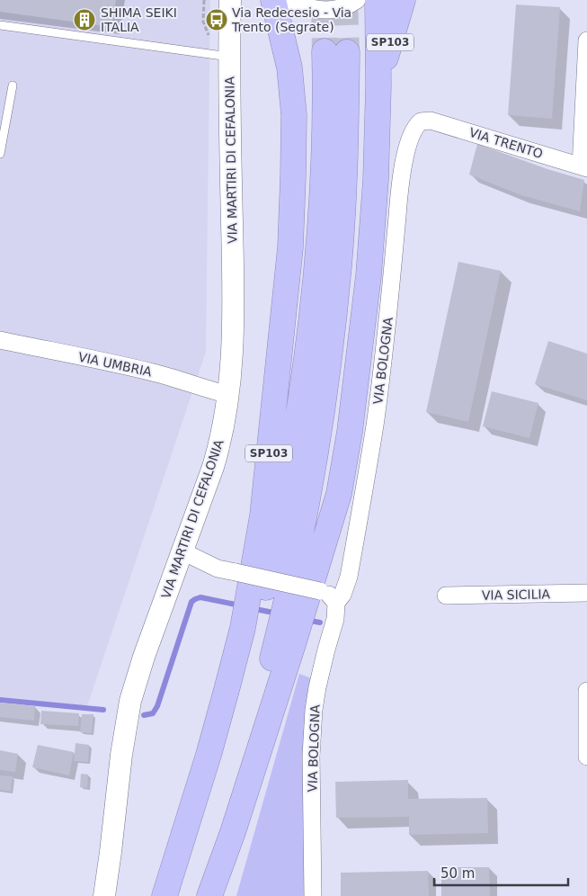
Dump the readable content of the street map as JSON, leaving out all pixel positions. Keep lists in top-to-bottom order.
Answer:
{
  "streets": {
    "highway": ["SP103"],
    "street": [
      "VIA TRENTO",
      "VIA MARTIRI DI CEFALONIA",
      "VIA BOLOGNA",
      "VIA UMBRIA",
      "VIA SICILIA"
    ]
  },
  "crossings": [
    ["VIA TRENTO", "VIA BOLOGNA"],
    ["VIA MARTIRI DI CEFALONIA", "VIA UMBRIA"]
  ],
  "places": {
    "building": ["SHIMA SEIKI ITALIA"],
    "bus stop": ["Via Redecesio - Via Trento (Segrate)"]
  },
  "scale_bar": "50 m"
}
